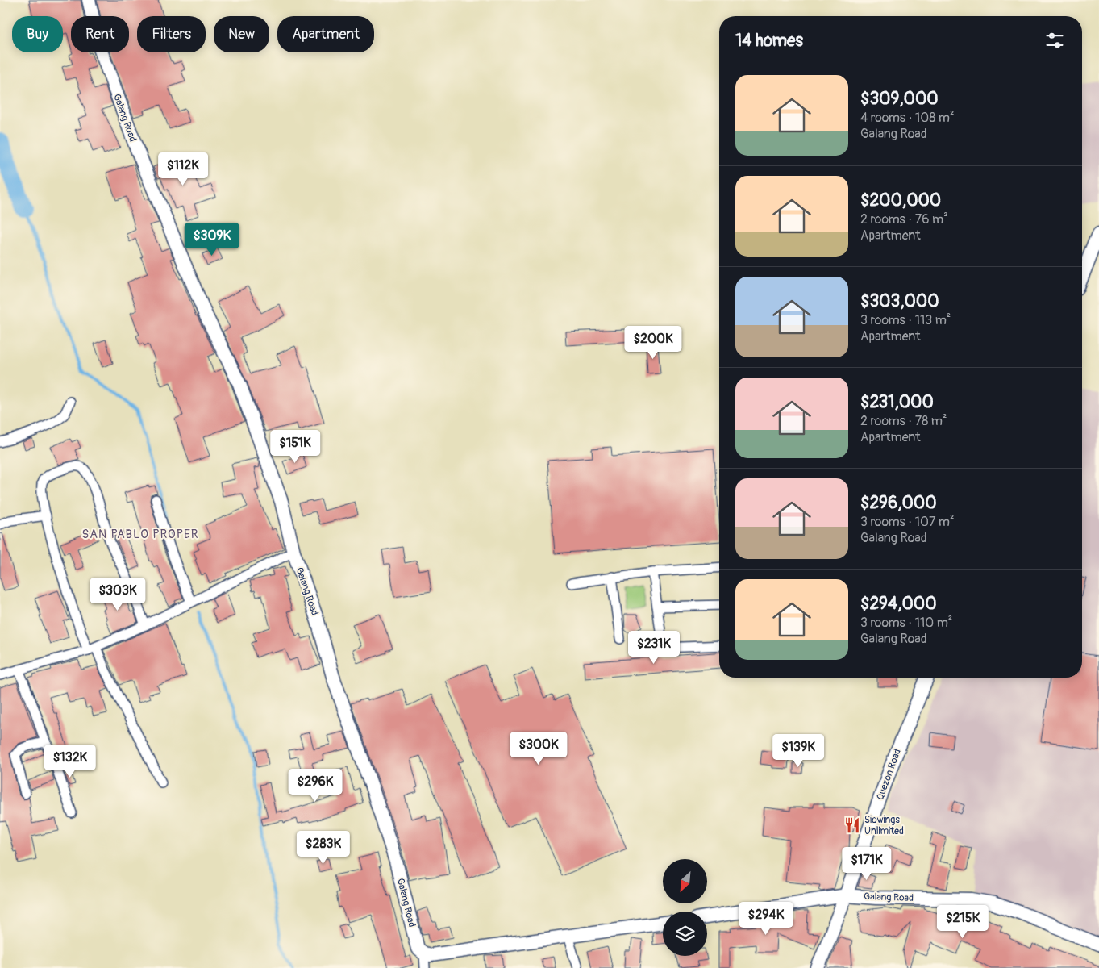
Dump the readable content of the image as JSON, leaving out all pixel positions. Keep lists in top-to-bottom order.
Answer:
{
  "streets": {
    "street": ["Galang Road", "Quezon Road"]
  },
  "crossings": [
    ["Galang Road", "Quezon Road"]
  ],
  "districts": ["SAN PABLO PROPER"],
  "places": {
    "restaurant": ["Siowings Unlimited"]
  },
  "north": "bottom left",
  "page": {
    "chip": [
      "Buy",
      "Rent",
      "Filters",
      "New",
      "Apartment"
    ],
    "heading": "14 homes",
    "list": [
      {
        "name": "$309,000",
        "note": "4 rooms · 108 m² · Galang Road"
      },
      {
        "name": "$200,000",
        "note": "2 rooms · 76 m² · Apartment"
      },
      {
        "name": "$303,000",
        "note": "3 rooms · 113 m² · Apartment"
      },
      {
        "name": "$231,000",
        "note": "2 rooms · 78 m² · Apartment"
      },
      {
        "name": "$296,000",
        "note": "3 rooms · 107 m² · Galang Road"
      },
      {
        "name": "$294,000",
        "note": "3 rooms · 110 m² · Galang Road"
      }
    ],
    "price": [
      "$112K",
      "$309K",
      "$200K",
      "$151K",
      "$303K",
      "$231K",
      "$300K",
      "$139K",
      "$132K",
      "$296K",
      "$283K",
      "$171K",
      "$294K",
      "$215K"
    ]
  }
}
